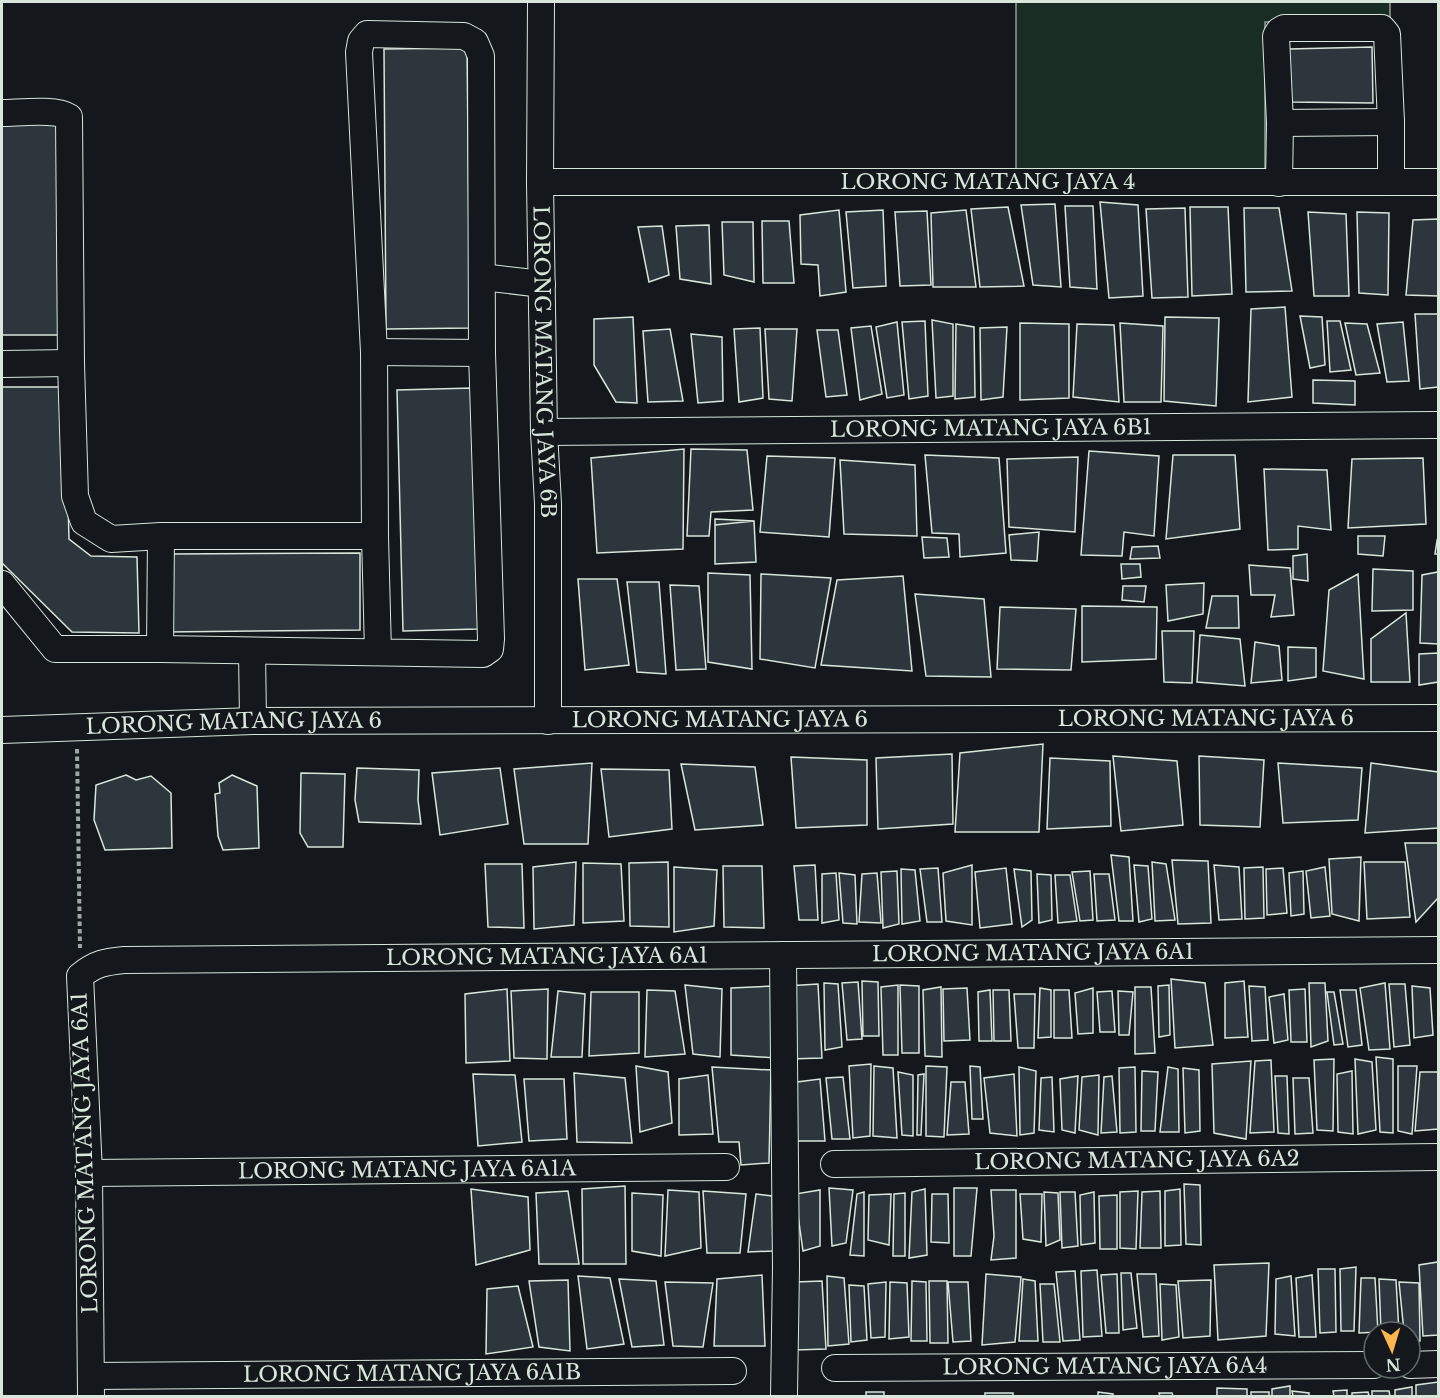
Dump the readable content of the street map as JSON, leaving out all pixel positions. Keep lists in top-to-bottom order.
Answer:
{
  "streets": {
    "street": [
      "LORONG MATANG JAYA 4",
      "LORONG MATANG JAYA 6B",
      "LORONG MATANG JAYA 6B1",
      "LORONG MATANG JAYA 6",
      "LORONG MATANG JAYA 6A1",
      "LORONG MATANG JAYA 6A2",
      "LORONG MATANG JAYA 6A1A",
      "LORONG MATANG JAYA 6A4",
      "LORONG MATANG JAYA 6A1B"
    ]
  },
  "crossings": [
    ["LORONG MATANG JAYA 4", "LORONG MATANG JAYA 6B"],
    ["LORONG MATANG JAYA 6B", "LORONG MATANG JAYA 6B1"],
    ["LORONG MATANG JAYA 6B", "LORONG MATANG JAYA 6"],
    ["LORONG MATANG JAYA 6A1", "LORONG MATANG JAYA 6A1A"],
    ["LORONG MATANG JAYA 6A1", "LORONG MATANG JAYA 6A1B"]
  ],
  "north": "bottom"
}
